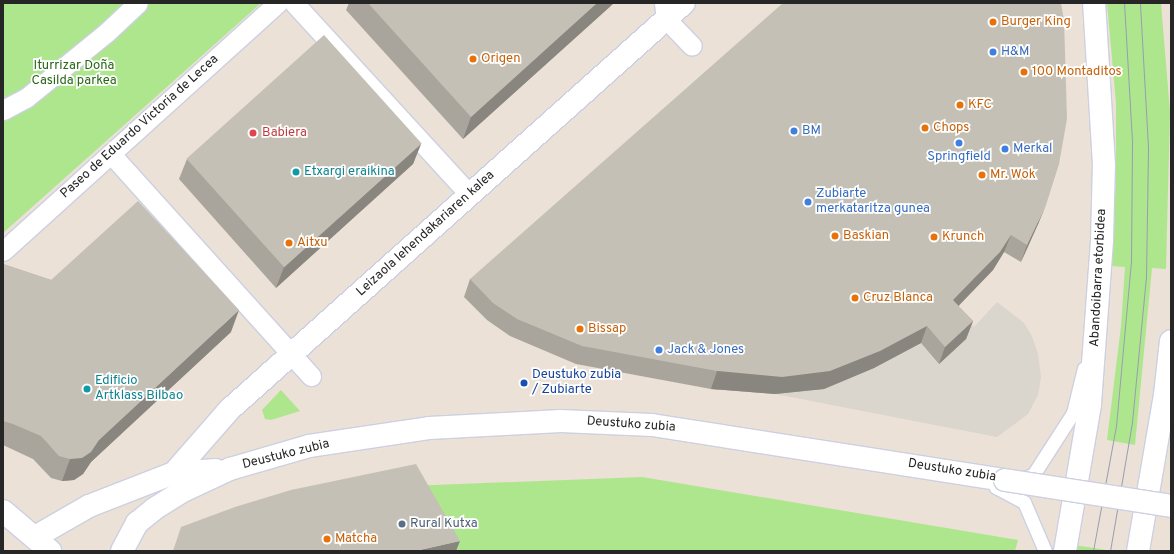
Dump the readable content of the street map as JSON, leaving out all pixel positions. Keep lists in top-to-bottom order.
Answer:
{
  "streets": {
    "street": [
      "Paseo de Eduardo Victoria de Lecea",
      "Leizaola lehendakariaren kalea",
      "Abandoibarra etorbidea",
      "Deustuko zubia"
    ]
  },
  "parks": ["Iturrizar Doña Casilda parkea"],
  "places": [
    "Burger King",
    "H&M",
    "Origen",
    "100 Montaditos",
    "KFC",
    "Chops",
    "BM",
    "Babiera",
    "Springfield",
    "Merkal",
    "Etxargi eraikina",
    "Mr. Wok",
    "Zubiarte merkataritza gunea",
    "Baskian",
    "Krunch",
    "Aitxu",
    "Cruz Blanca",
    "Bissap",
    "Jack & Jones",
    "Deustuko zubia / Zubiarte",
    "Edificio Artklass Bilbao",
    "Rural Kutxa",
    "Matcha"
  ]
}
